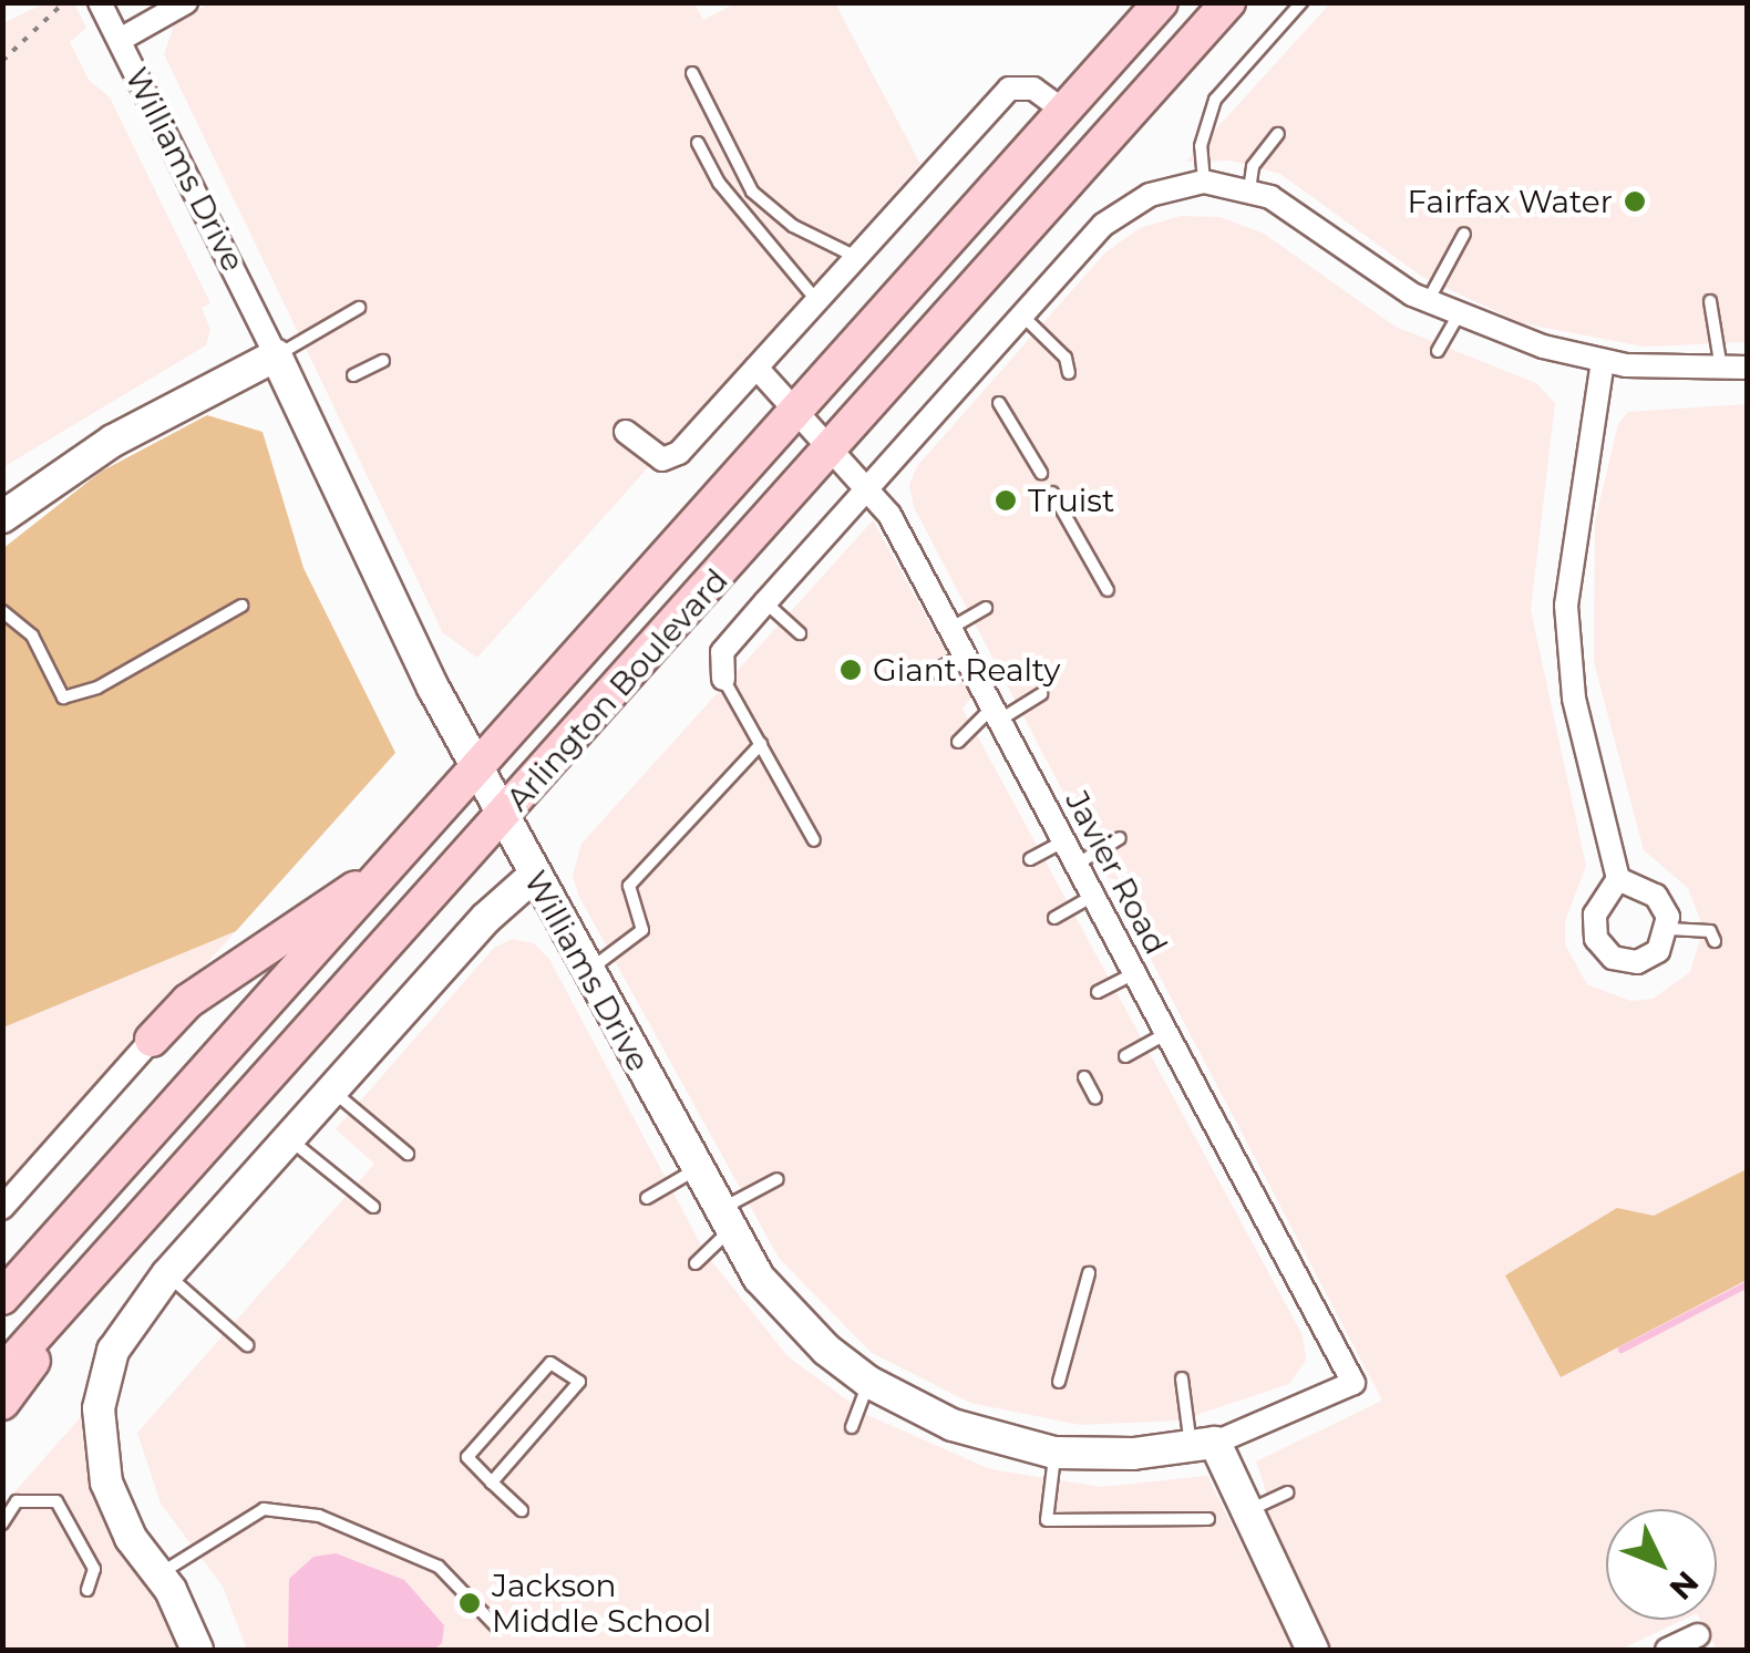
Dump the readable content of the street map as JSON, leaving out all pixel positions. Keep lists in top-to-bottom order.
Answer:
{
  "streets": {
    "main road": ["Arlington Boulevard"],
    "street": ["Williams Drive", "Javier Road"]
  },
  "crossings": [
    ["Williams Drive", "Arlington Boulevard"],
    ["Williams Drive", "Javier Road"],
    ["Arlington Boulevard", "Javier Road"]
  ],
  "places": [
    "Fairfax Water",
    "Truist",
    "Giant Realty",
    "Jackson Middle School"
  ],
  "north": "bottom right"
}
